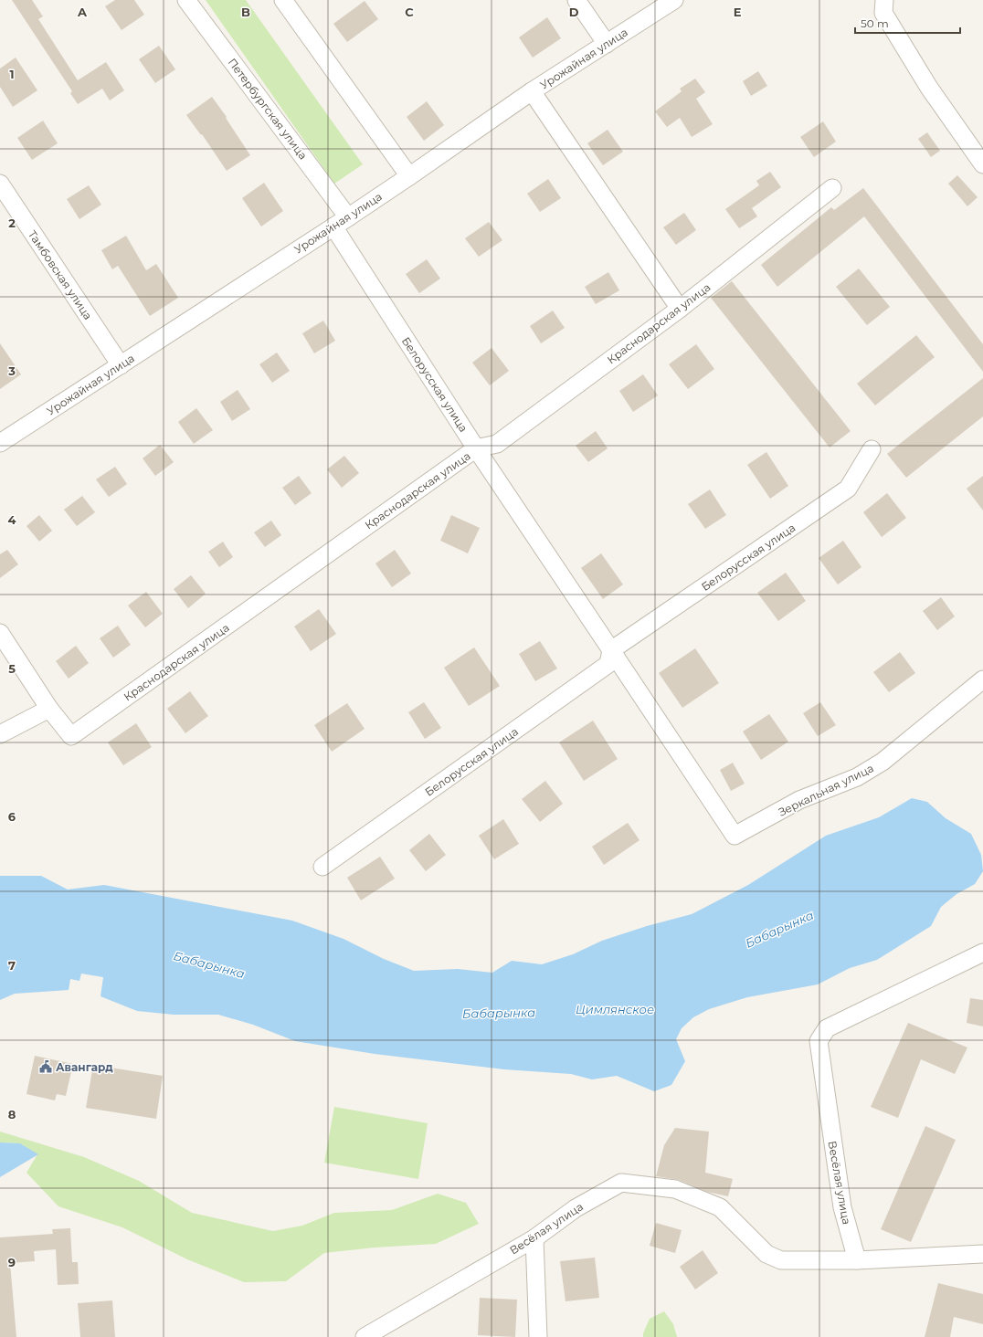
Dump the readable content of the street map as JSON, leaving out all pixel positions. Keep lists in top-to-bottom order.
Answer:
{
  "streets": {
    "street": [
      "Урожайная улица",
      "Петербургская улица",
      "Тамбовская улица",
      "Краснодарская улица",
      "Белорусская улица",
      "Зеркальная улица",
      "Весёлая улица"
    ]
  },
  "crossings": [
    ["Урожайная улица", "Петербургская улица"],
    ["Урожайная улица", "Тамбовская улица"],
    ["Урожайная улица", "Белорусская улица"],
    ["Краснодарская улица", "Белорусская улица"],
    ["Белорусская улица", "Зеркальная улица"]
  ],
  "water": ["Бабарынка", "Цимлянское"],
  "places": {
    "public building": ["Авангард"]
  },
  "scale_bar": "50 m",
  "grid": {
    "columns": [
      "A",
      "B",
      "C",
      "D",
      "E"
    ],
    "rows": [
      "1",
      "2",
      "3",
      "4",
      "5",
      "6",
      "7",
      "8",
      "9"
    ]
  }
}
